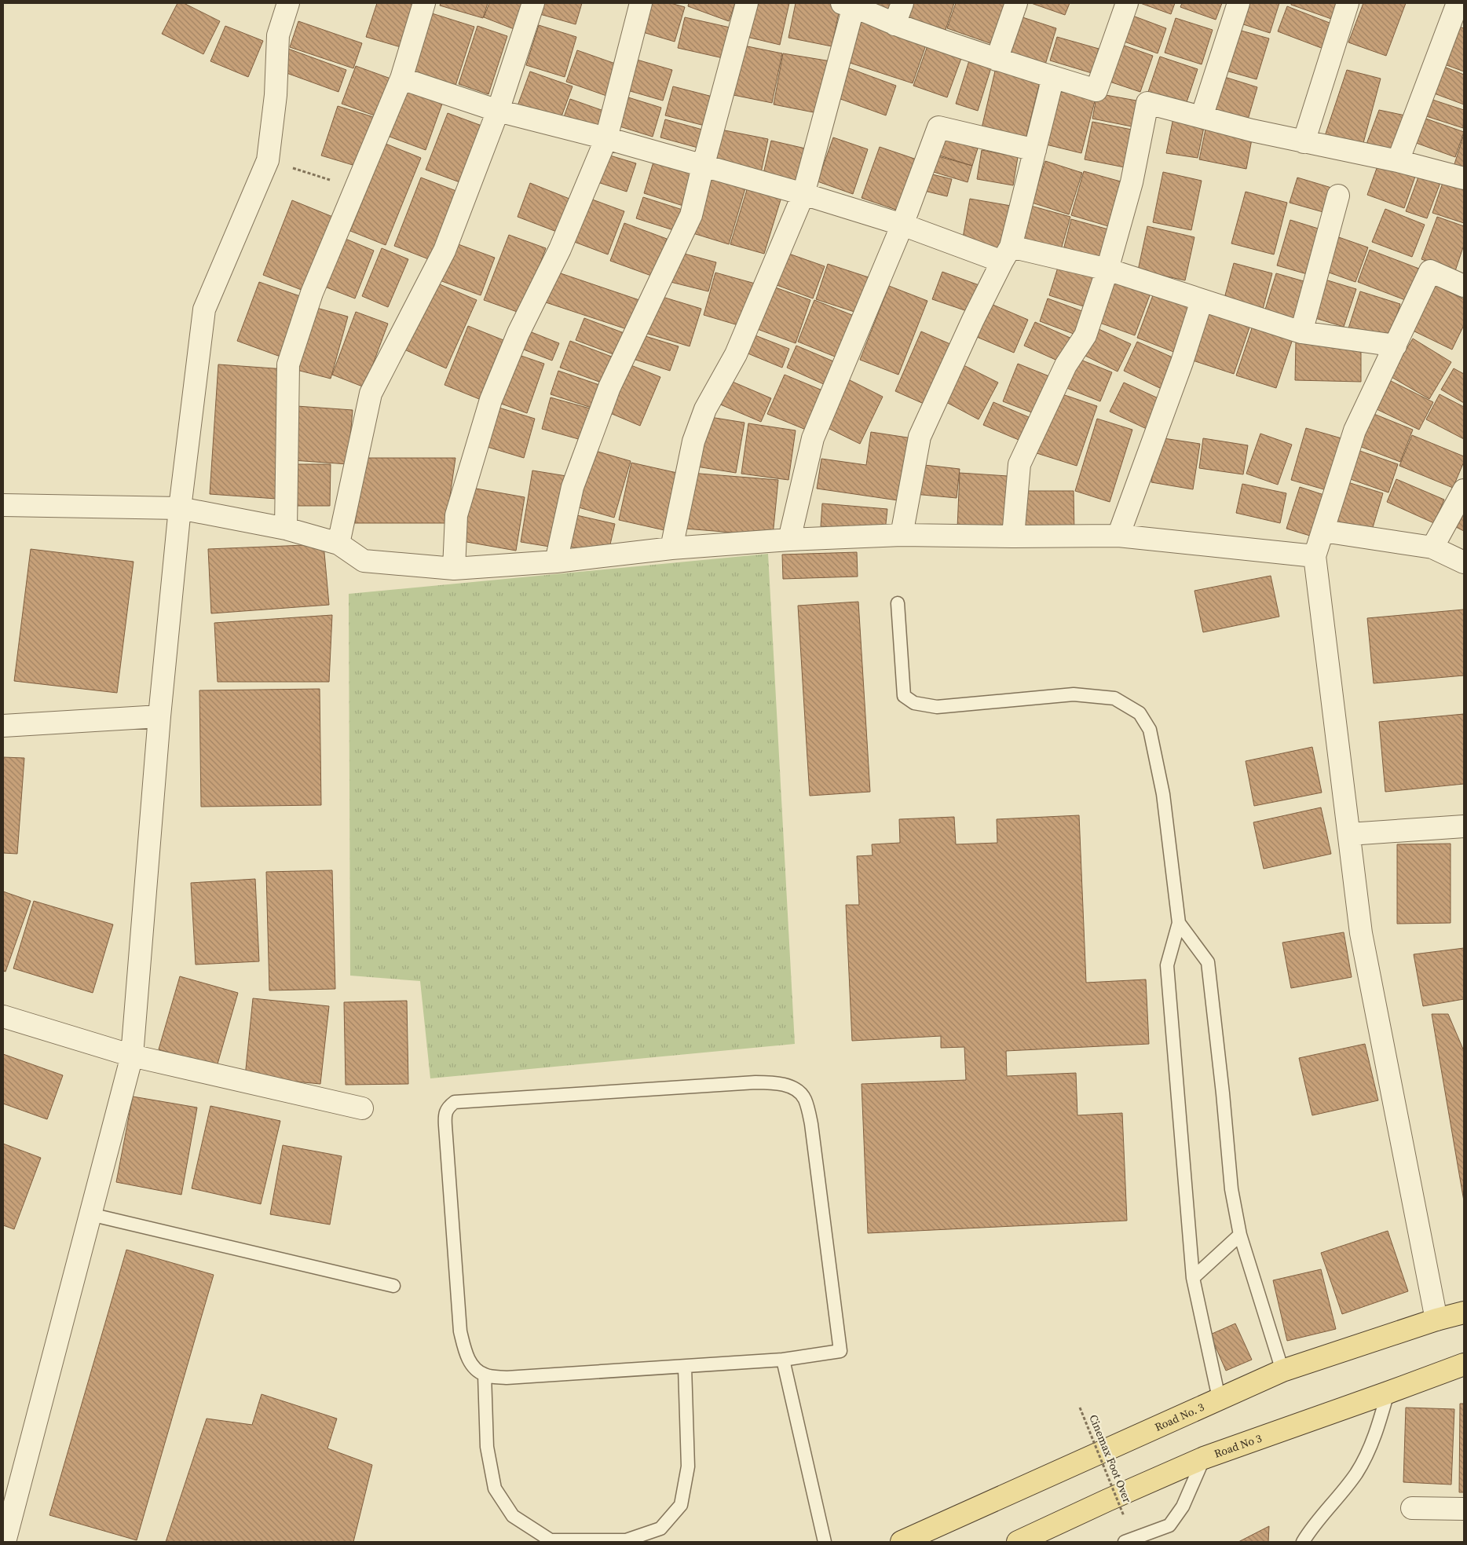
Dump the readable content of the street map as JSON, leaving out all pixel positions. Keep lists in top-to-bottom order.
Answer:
{
  "streets": {
    "main road": ["Road No. 3", "Road No 3"],
    "path": ["Cinemax Foot Over"]
  }
}
